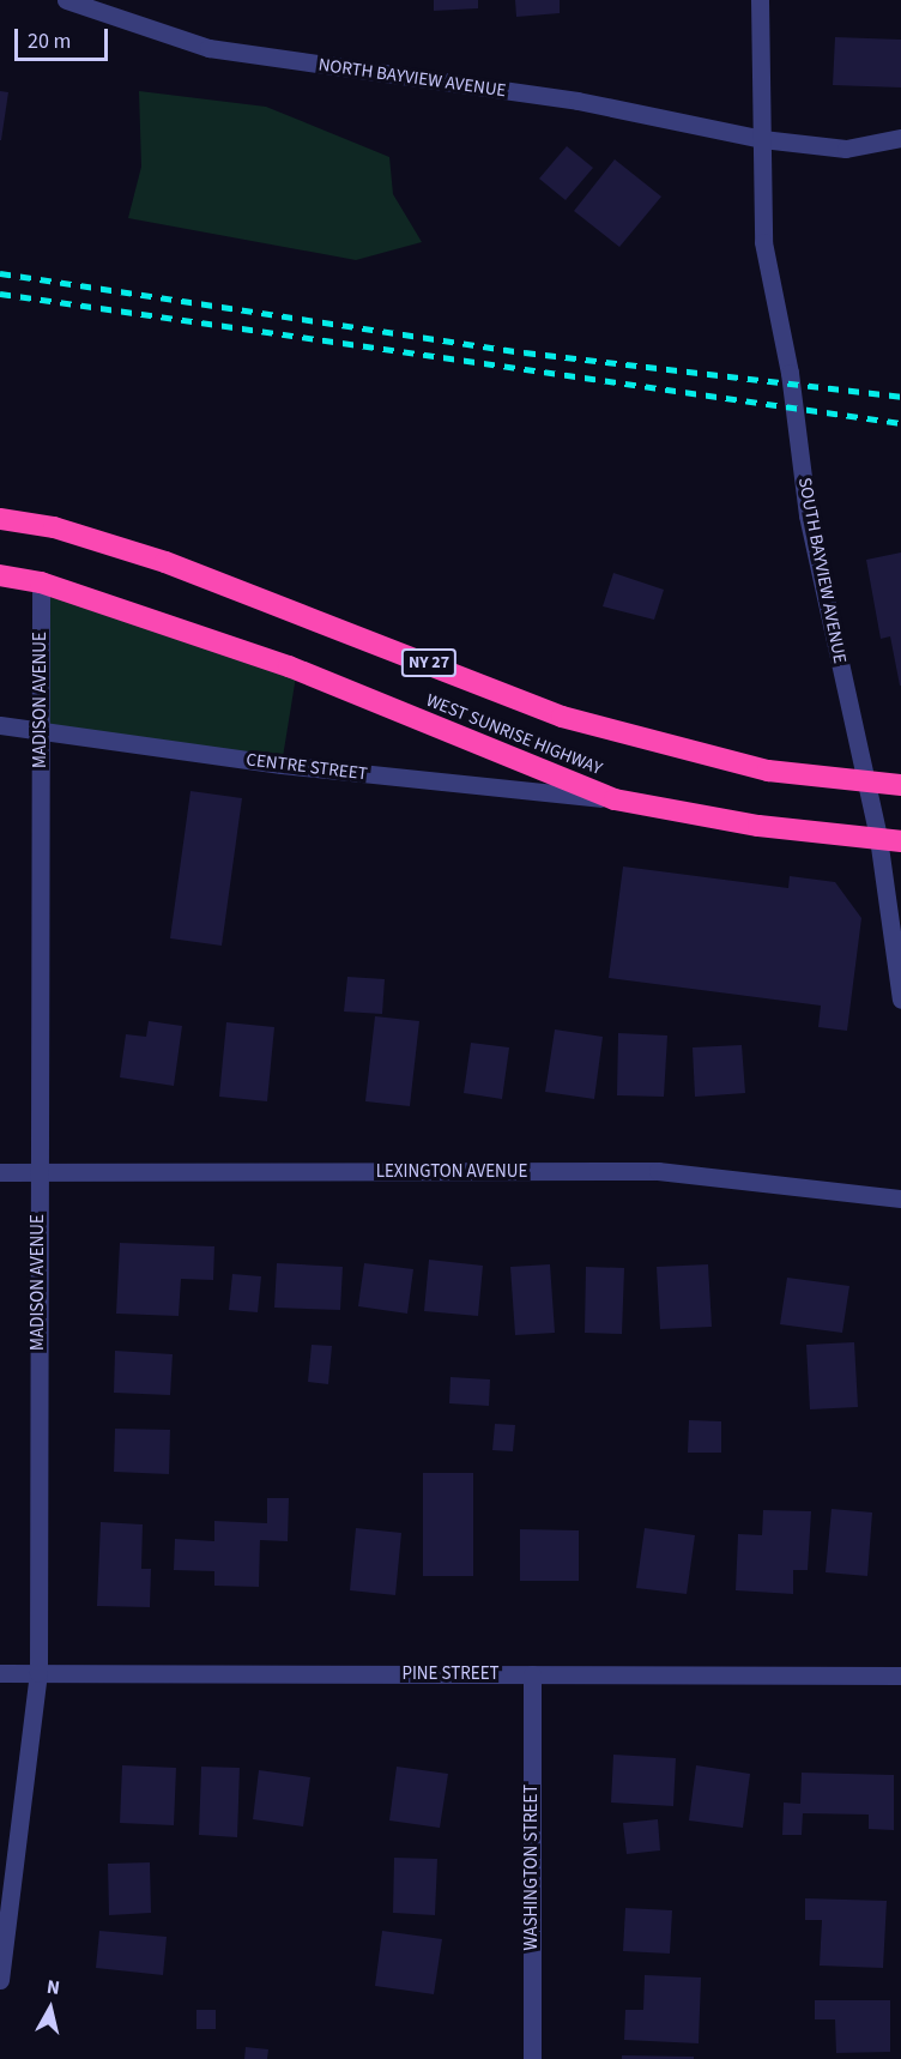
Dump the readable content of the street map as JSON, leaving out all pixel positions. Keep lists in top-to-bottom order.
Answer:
{
  "streets": {
    "highway": ["NY 27", "WEST SUNRISE HIGHWAY"],
    "street": [
      "NORTH BAYVIEW AVENUE",
      "SOUTH BAYVIEW AVENUE",
      "MADISON AVENUE",
      "CENTRE STREET",
      "LEXINGTON AVENUE",
      "PINE STREET",
      "WASHINGTON STREET"
    ]
  },
  "crossings": [
    ["NORTH BAYVIEW AVENUE", "SOUTH BAYVIEW AVENUE"],
    ["SOUTH BAYVIEW AVENUE", "WEST SUNRISE HIGHWAY"],
    ["MADISON AVENUE", "WEST SUNRISE HIGHWAY"],
    ["MADISON AVENUE", "CENTRE STREET"],
    ["MADISON AVENUE", "LEXINGTON AVENUE"],
    ["MADISON AVENUE", "PINE STREET"],
    ["WEST SUNRISE HIGHWAY", "CENTRE STREET"],
    ["PINE STREET", "WASHINGTON STREET"]
  ],
  "scale_bar": "20 m",
  "north": "top"
}
